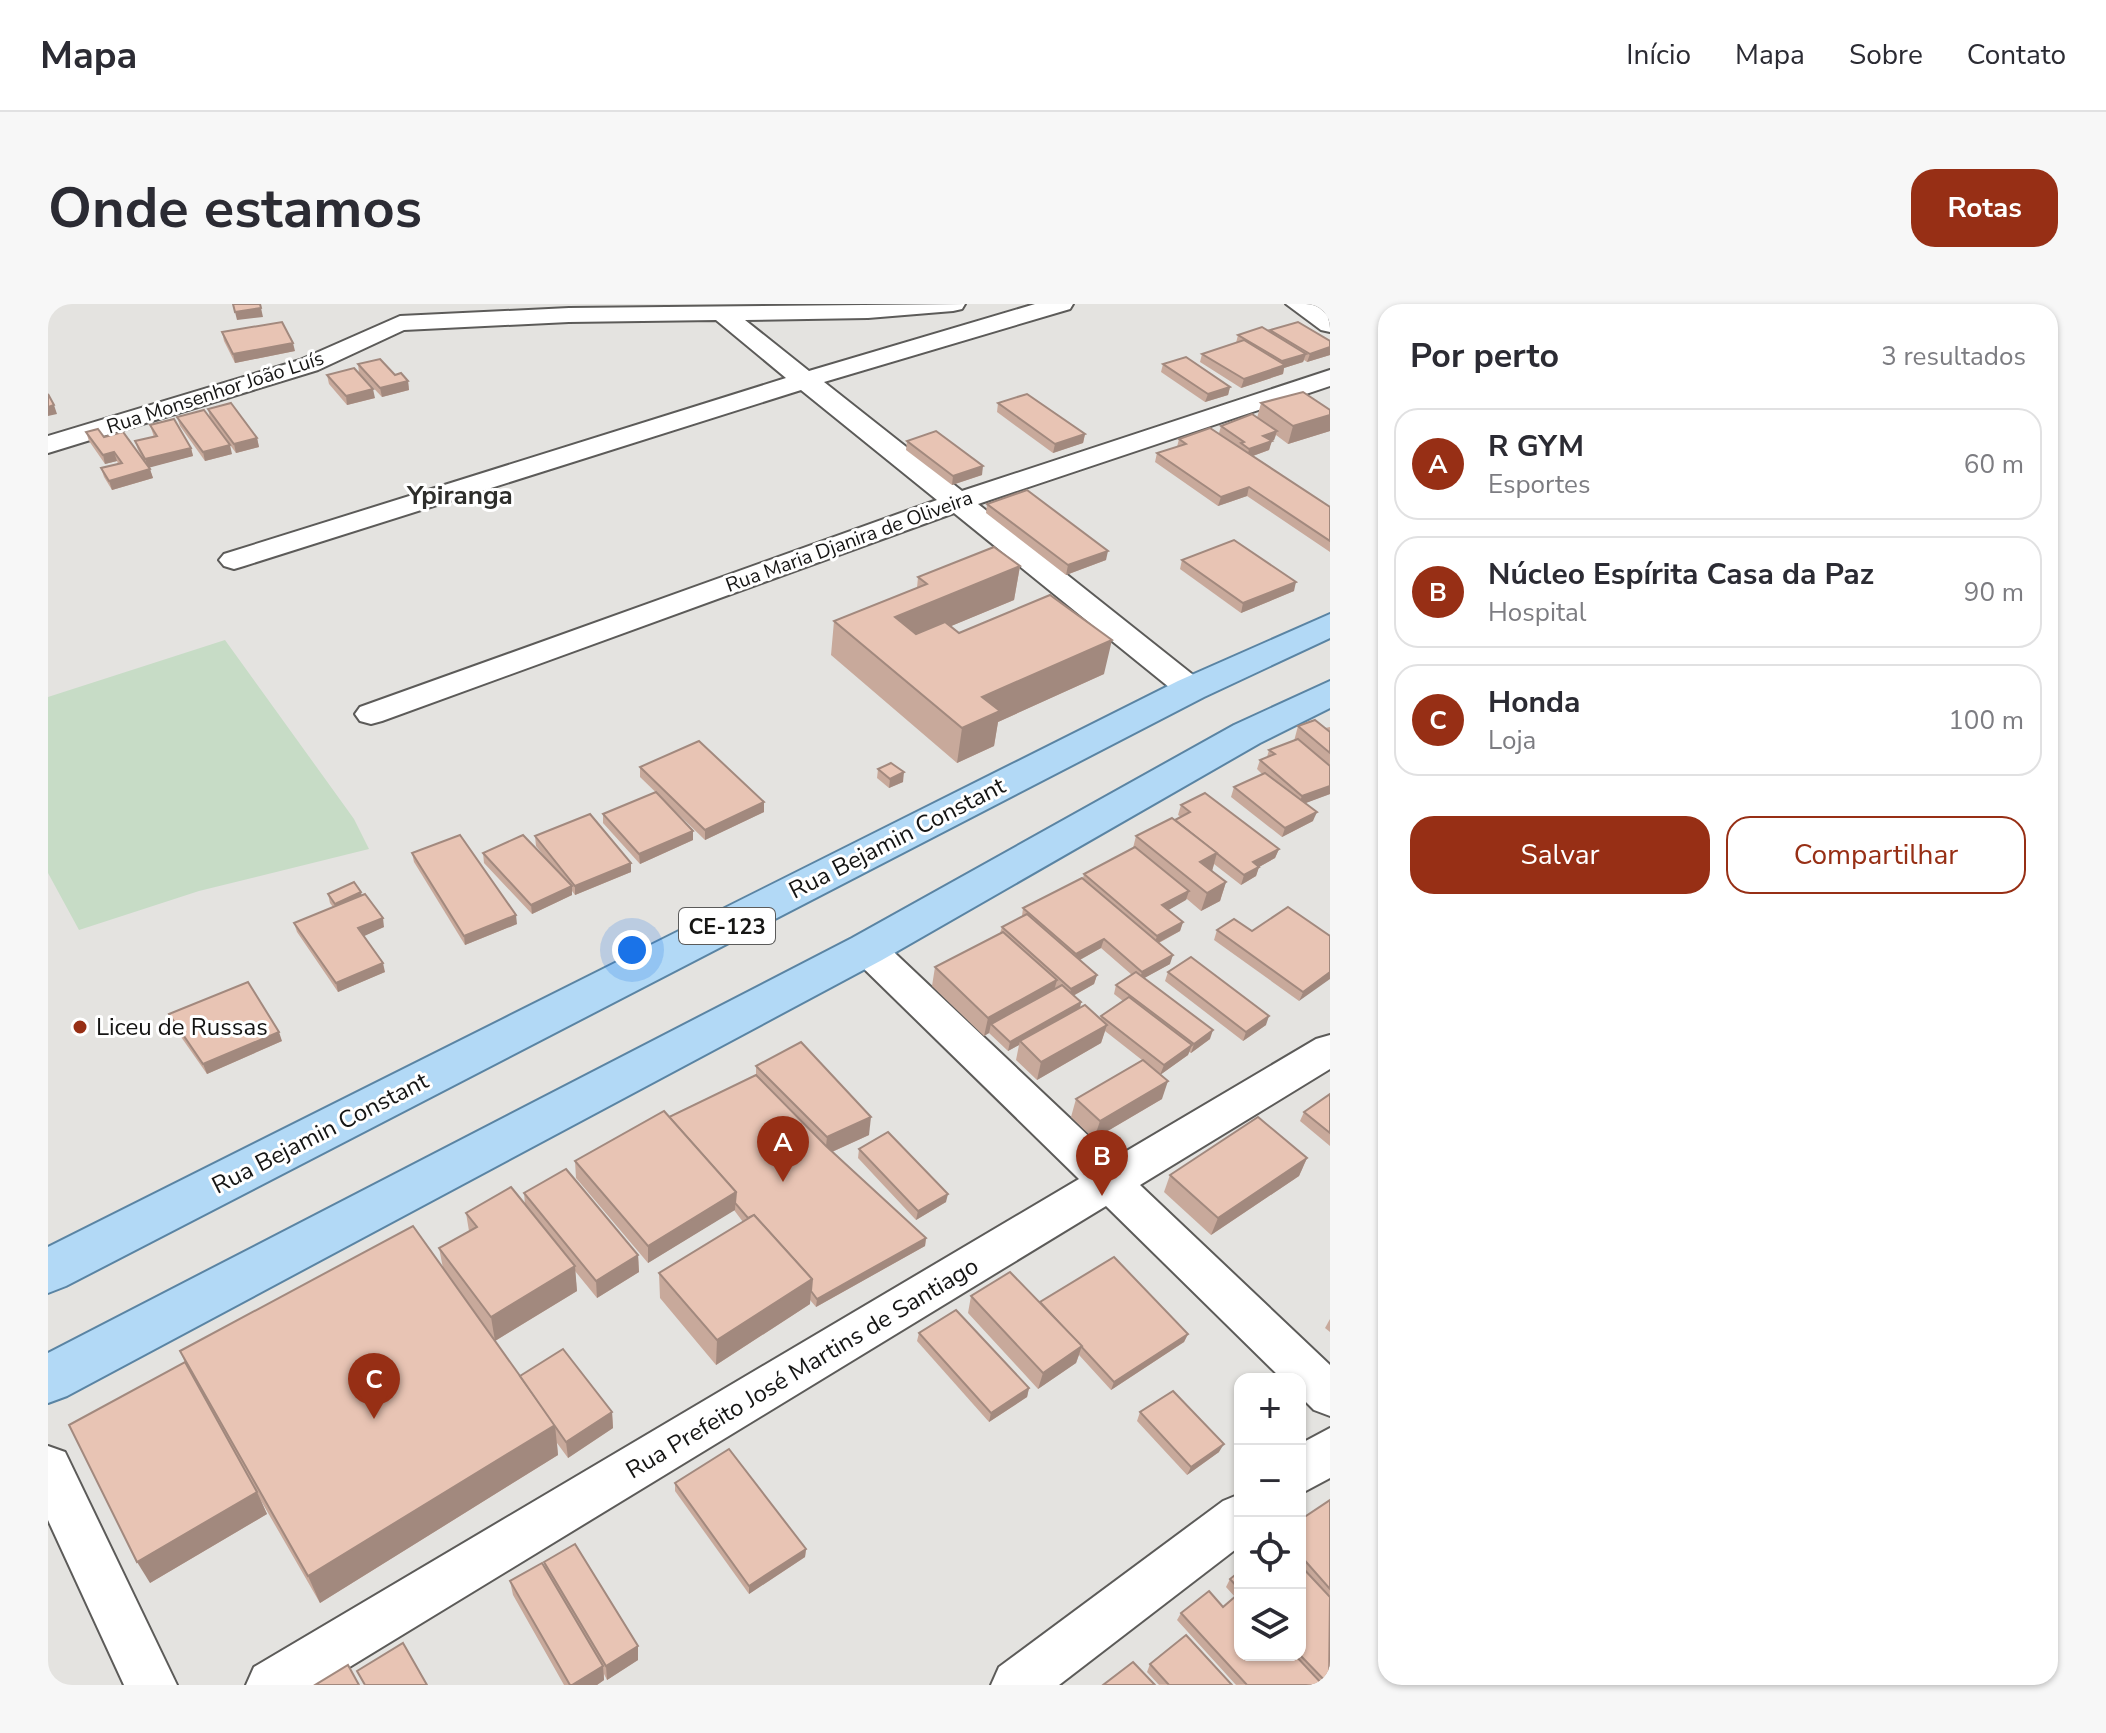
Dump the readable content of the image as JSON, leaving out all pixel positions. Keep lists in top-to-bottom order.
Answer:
{
  "streets": {
    "main road": ["Rua Bejamin Constant", "CE-123"],
    "street": ["Rua Monsenhor João Luís", "Rua Maria Djanira de Oliveira", "Rua Prefeito José Martins de Santiago"]
  },
  "districts": ["Ypiranga"],
  "places": ["Liceu de Russas"],
  "page": {
    "header": "Mapa",
    "nav": [
      "Início",
      "Mapa",
      "Sobre",
      "Contato"
    ],
    "buttons": [
      "Rotas",
      ["Salvar", "Compartilhar"]
    ],
    "title": "Onde estamos",
    "heading": ["Por perto", "3 resultados"],
    "list": [
      {
        "mark": "A",
        "name": "R GYM",
        "note": "Esportes",
        "value": "60 m"
      },
      {
        "mark": "B",
        "name": "Núcleo Espírita Casa da Paz",
        "note": "Hospital",
        "value": "90 m"
      },
      {
        "mark": "C",
        "name": "Honda",
        "note": "Loja",
        "value": "100 m"
      }
    ],
    "pins": ["A", "B", "C"],
    "map_buttons": ["+", "−"]
  }
}
